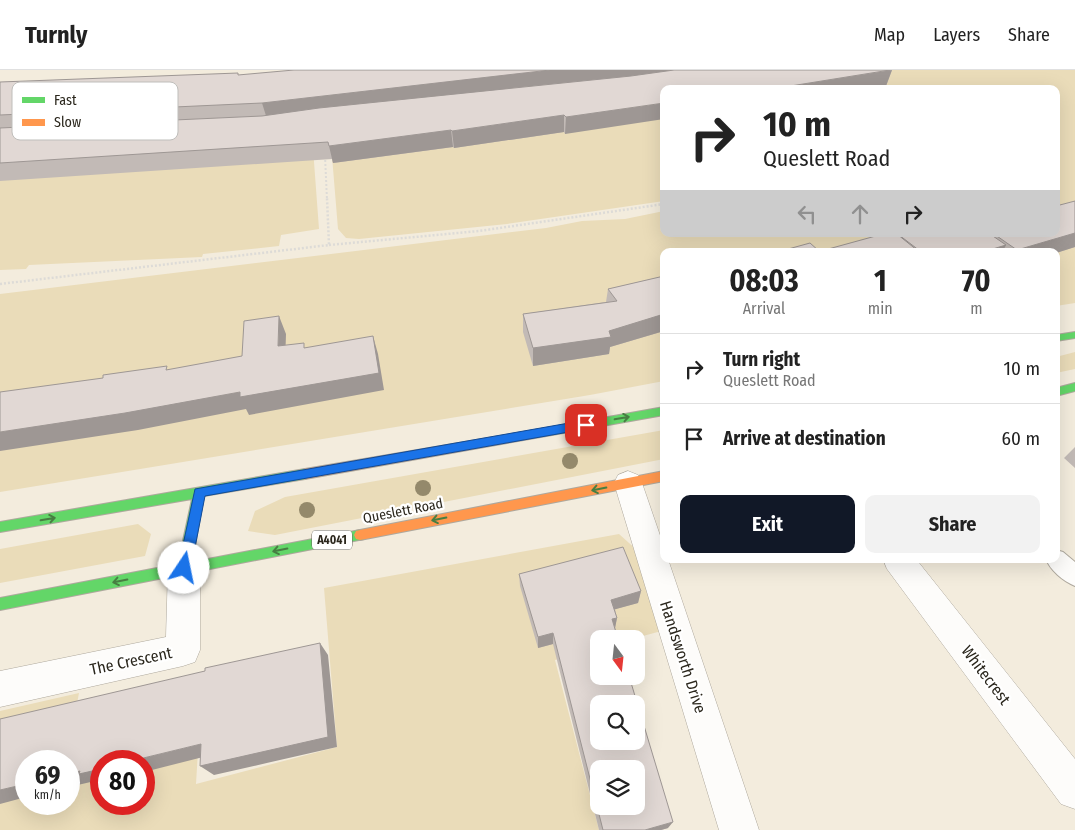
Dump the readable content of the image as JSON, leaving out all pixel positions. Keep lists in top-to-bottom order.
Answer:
{
  "streets": {
    "highway": ["Queslett Road", "A4041"],
    "street": ["Handsworth Drive", "The Crescent", "Whitecrest"]
  },
  "crossings": [
    ["Queslett Road", "Handsworth Drive"],
    ["Queslett Road", "The Crescent"]
  ],
  "legend": ["Fast", "Slow"],
  "north": "bottom",
  "page": {
    "header": "Turnly",
    "nav": ["Map", "Layers", "Share"],
    "turn": ["10 m", "Queslett Road"],
    "eta": [
      "08:03",
      "Arrival",
      "1",
      "min",
      "70",
      "m"
    ],
    "list": [
      {
        "name": "Turn right",
        "note": "Queslett Road",
        "value": "10 m"
      },
      {
        "name": "Arrive at destination",
        "value": "60 m"
      }
    ],
    "buttons": ["Exit", "Share"],
    "speed": "69 km/h",
    "limit": "80"
  }
}
